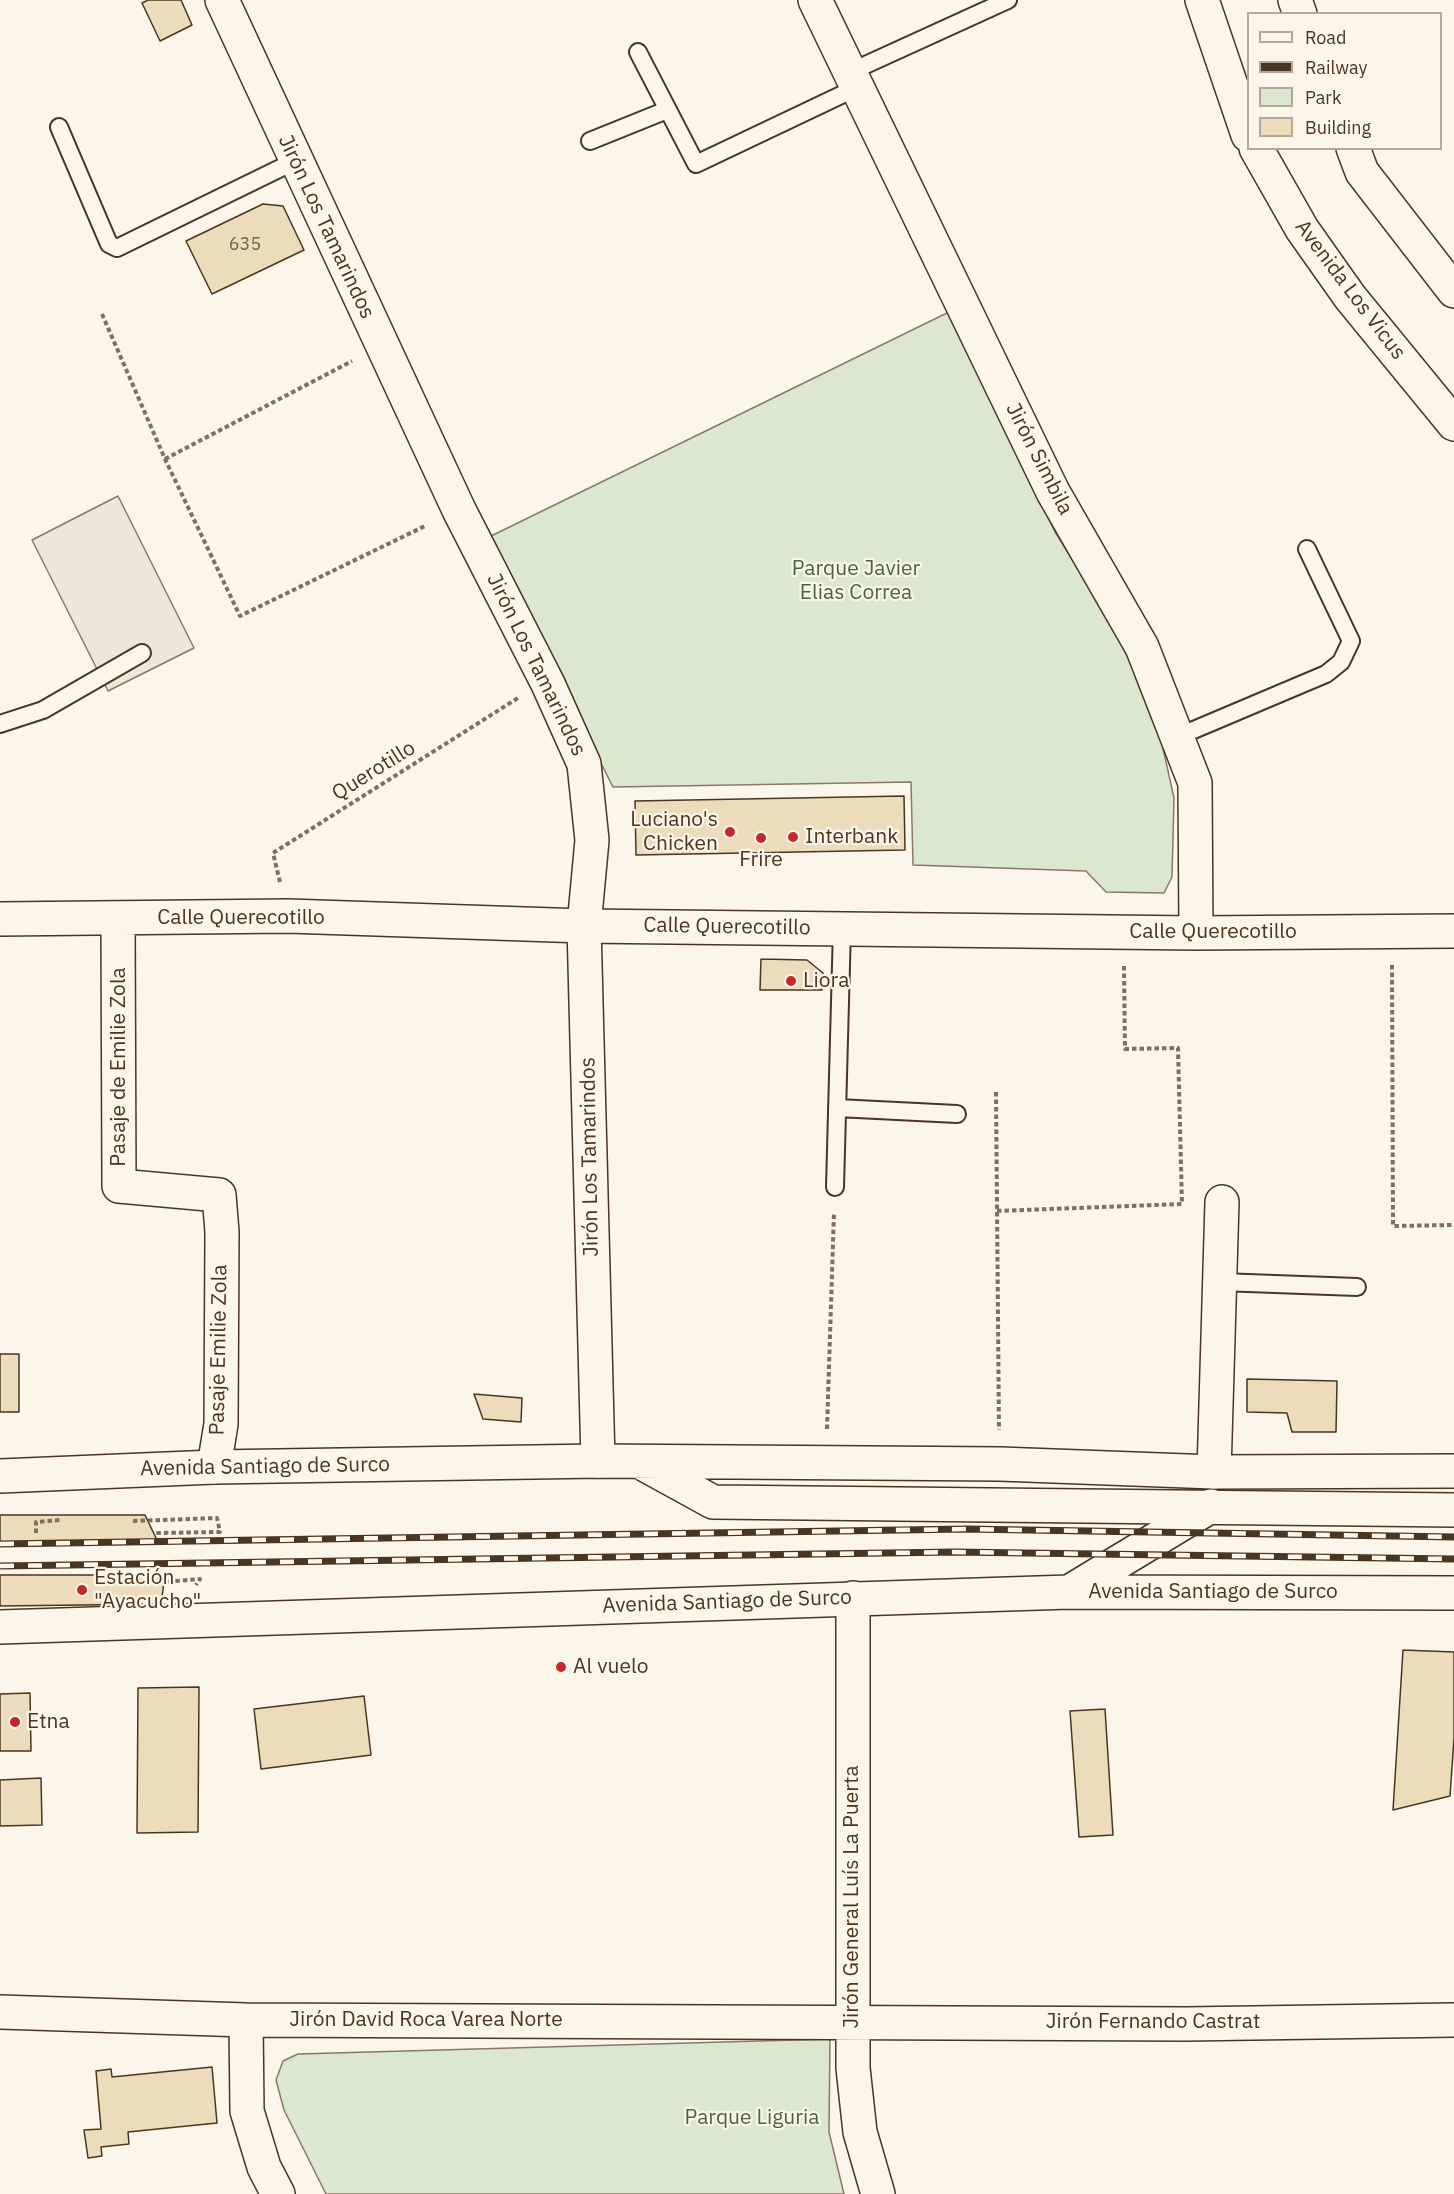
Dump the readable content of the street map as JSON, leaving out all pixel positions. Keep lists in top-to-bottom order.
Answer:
{
  "streets": {
    "street": [
      "Jirón Los Tamarindos",
      "Avenida Los Vicus",
      "Jirón Simbila",
      "Calle Querecotillo",
      "Pasaje de Emilie Zola",
      "Pasaje Emilie Zola",
      "Avenida Santiago de Surco",
      "Jirón General Luís La Puerta",
      "Jirón David Roca Varea Norte",
      "Jirón Fernando Castrat"
    ],
    "path": ["Querotillo"]
  },
  "crossings": [
    ["Jirón Los Tamarindos", "Querotillo"],
    ["Jirón Los Tamarindos", "Calle Querecotillo"],
    ["Jirón Los Tamarindos", "Avenida Santiago de Surco"],
    ["Jirón Simbila", "Calle Querecotillo"],
    ["Querotillo", "Calle Querecotillo"],
    ["Calle Querecotillo", "Pasaje de Emilie Zola"],
    ["Pasaje de Emilie Zola", "Pasaje Emilie Zola"],
    ["Pasaje Emilie Zola", "Avenida Santiago de Surco"],
    ["Avenida Santiago de Surco", "Jirón General Luís La Puerta"],
    ["Jirón General Luís La Puerta", "Jirón David Roca Varea Norte"],
    ["Jirón General Luís La Puerta", "Jirón Fernando Castrat"],
    ["Jirón David Roca Varea Norte", "Jirón Fernando Castrat"]
  ],
  "parks": ["Parque Javier Elias Correa", "Parque Liguria"],
  "places": [
    "Luciano's Chicken",
    "Interbank",
    "Frire",
    "Liora",
    "Estación \"Ayacucho\"",
    "Al vuelo",
    "Etna"
  ],
  "house_numbers": ["635"],
  "legend": [
    "Road",
    "Railway",
    "Park",
    "Building"
  ]
}
